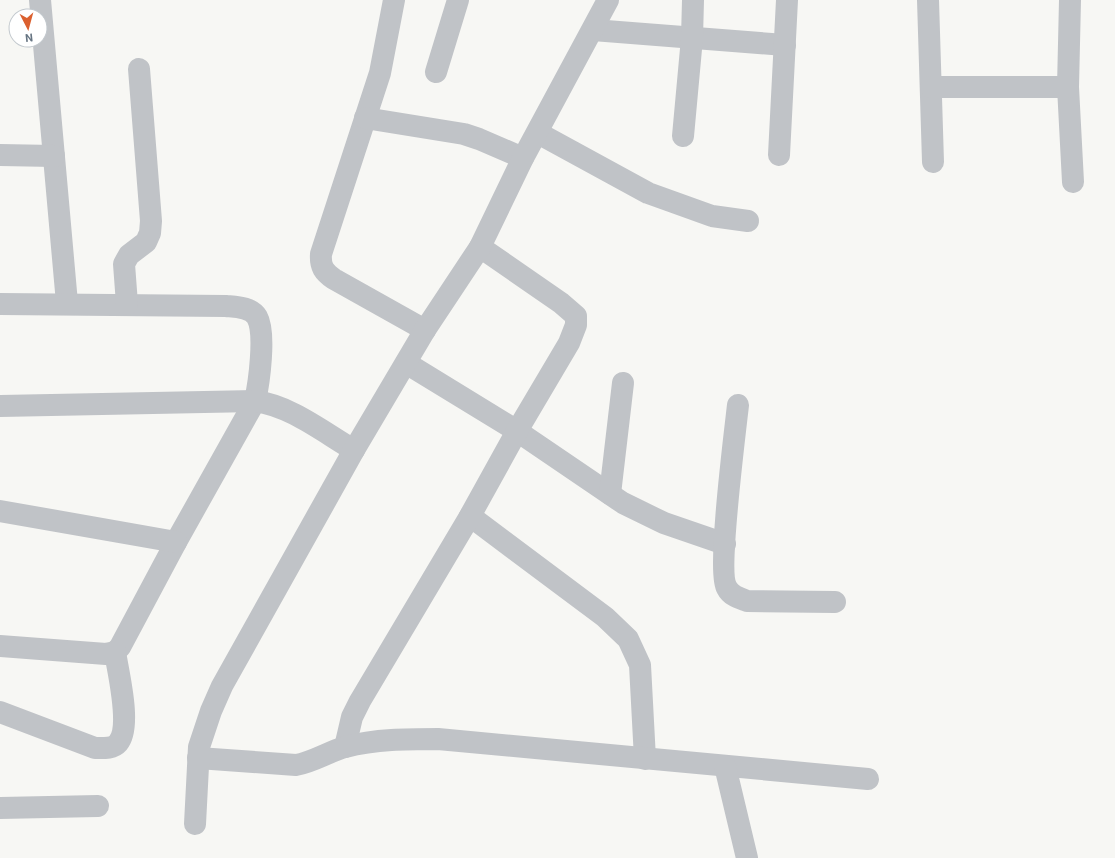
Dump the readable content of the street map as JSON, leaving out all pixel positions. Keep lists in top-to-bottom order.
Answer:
{
  "north": "bottom"
}
